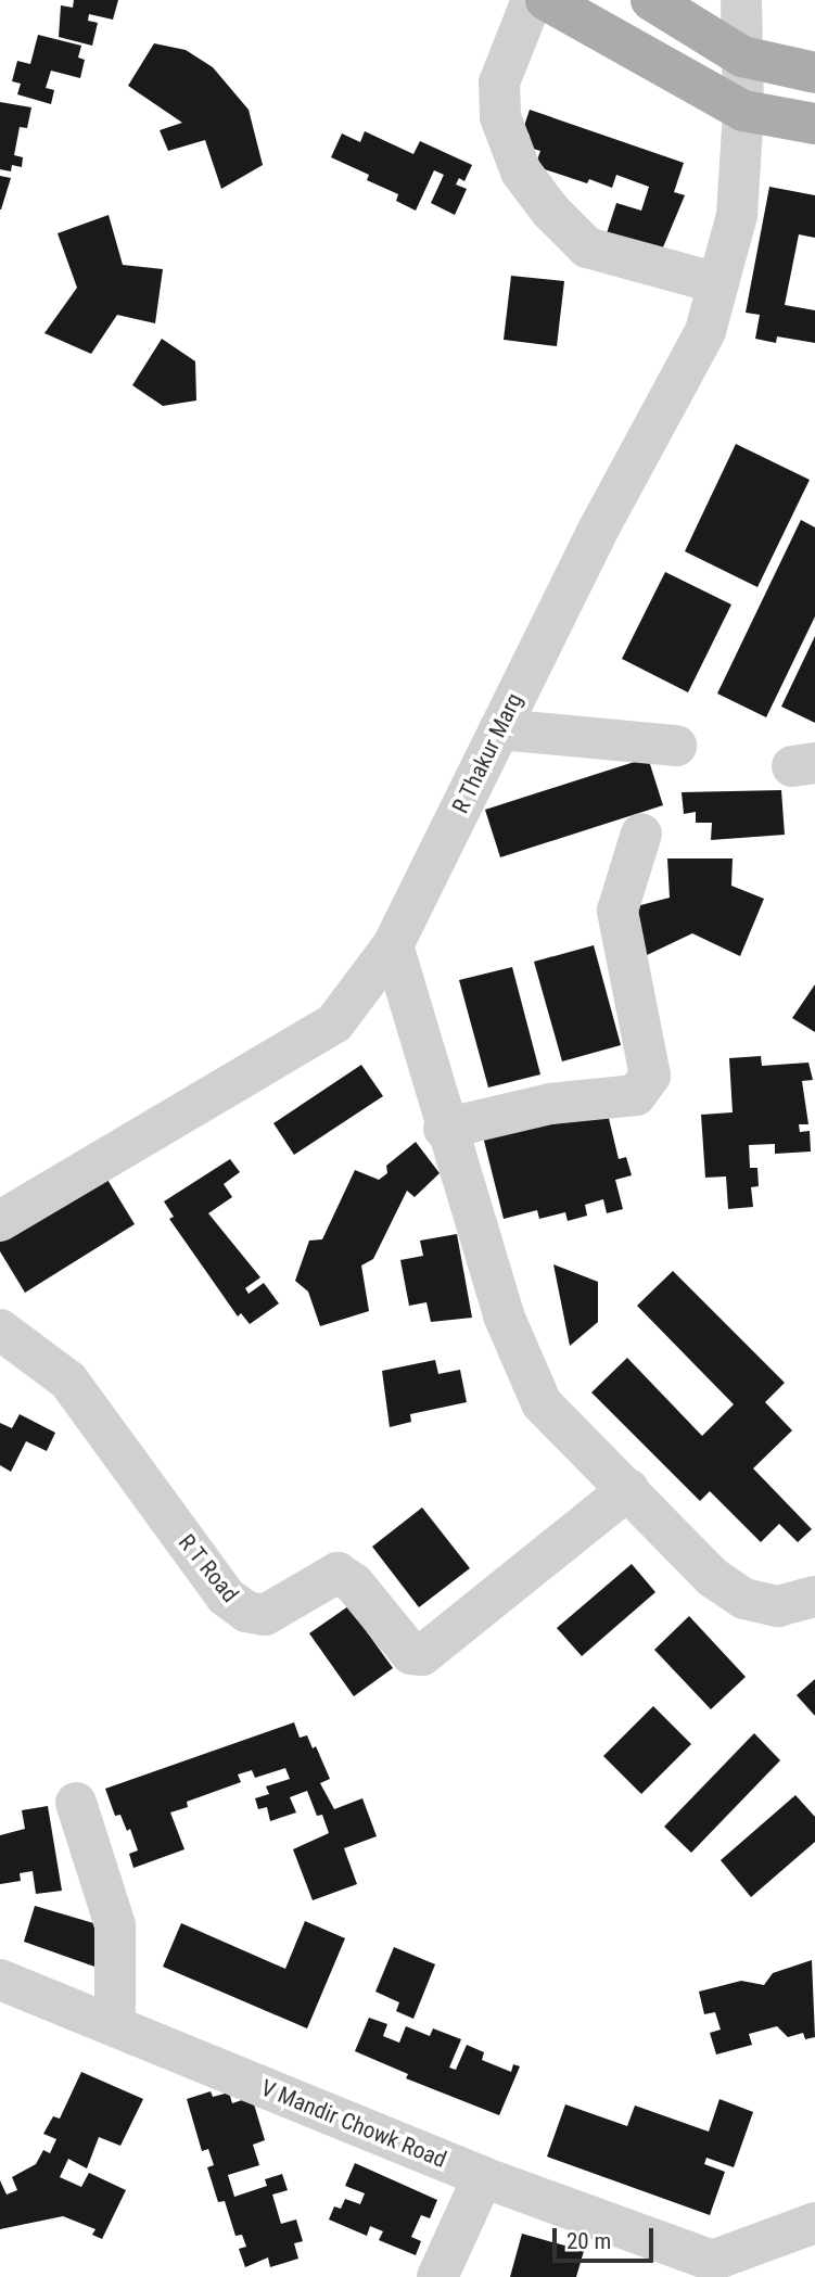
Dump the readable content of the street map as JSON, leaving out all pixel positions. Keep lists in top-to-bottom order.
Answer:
{
  "streets": {
    "street": ["R Thakur Marg", "R T Road", "V Mandir Chowk Road"]
  },
  "scale_bar": "20 m"
}
